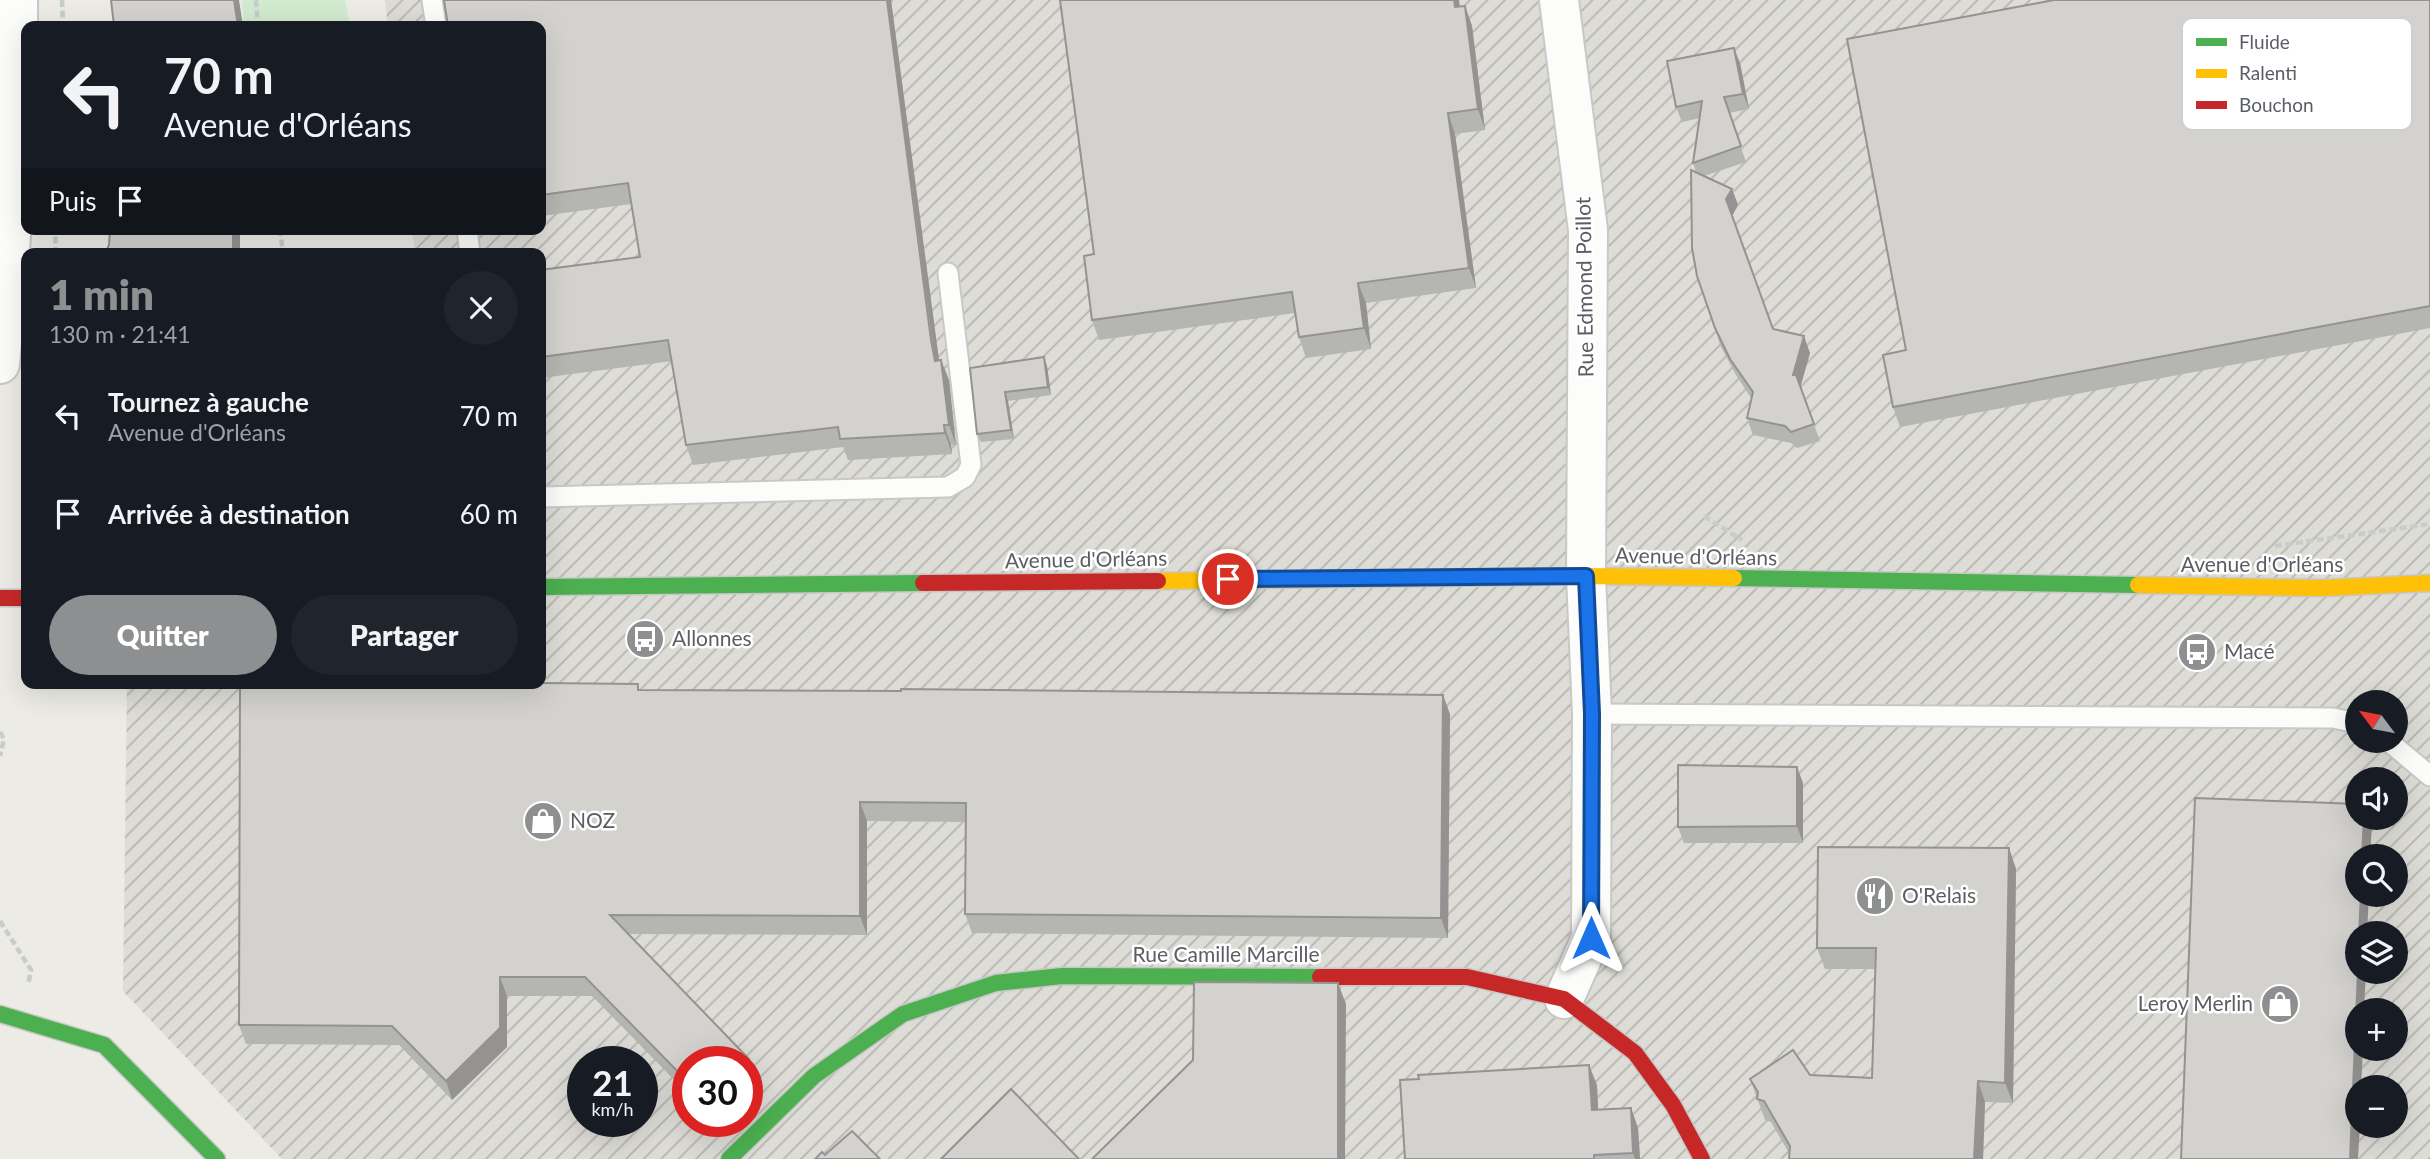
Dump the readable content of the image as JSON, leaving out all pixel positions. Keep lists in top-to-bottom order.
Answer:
{
  "streets": {
    "main road": ["Avenue d'Orléans", "Rue Camille Marcille"],
    "street": ["Rue Edmond Poillot"]
  },
  "crossings": [
    ["Rue Edmond Poillot", "Avenue d'Orléans"],
    ["Rue Edmond Poillot", "Rue Camille Marcille"]
  ],
  "places": {
    "bus stop": ["Allonnes", "Macé"],
    "shop": ["NOZ", "Leroy Merlin"],
    "restaurant": ["O'Relais"]
  },
  "legend": ["Fluide", "Ralenti", "Bouchon"],
  "north": "top left",
  "page": {
    "turn": ["70 m", "Avenue d'Orléans"],
    "then": "Puis",
    "heading": ["1 min", "130 m · 21:41"],
    "list": [
      {
        "name": "Tournez à gauche",
        "note": "Avenue d'Orléans",
        "value": "70 m"
      },
      {
        "name": "Arrivée à destination",
        "value": "60 m"
      }
    ],
    "buttons": ["Quitter", "Partager"],
    "map_buttons": ["+", "−"],
    "speed": "21 km/h",
    "limit": "30"
  }
}
